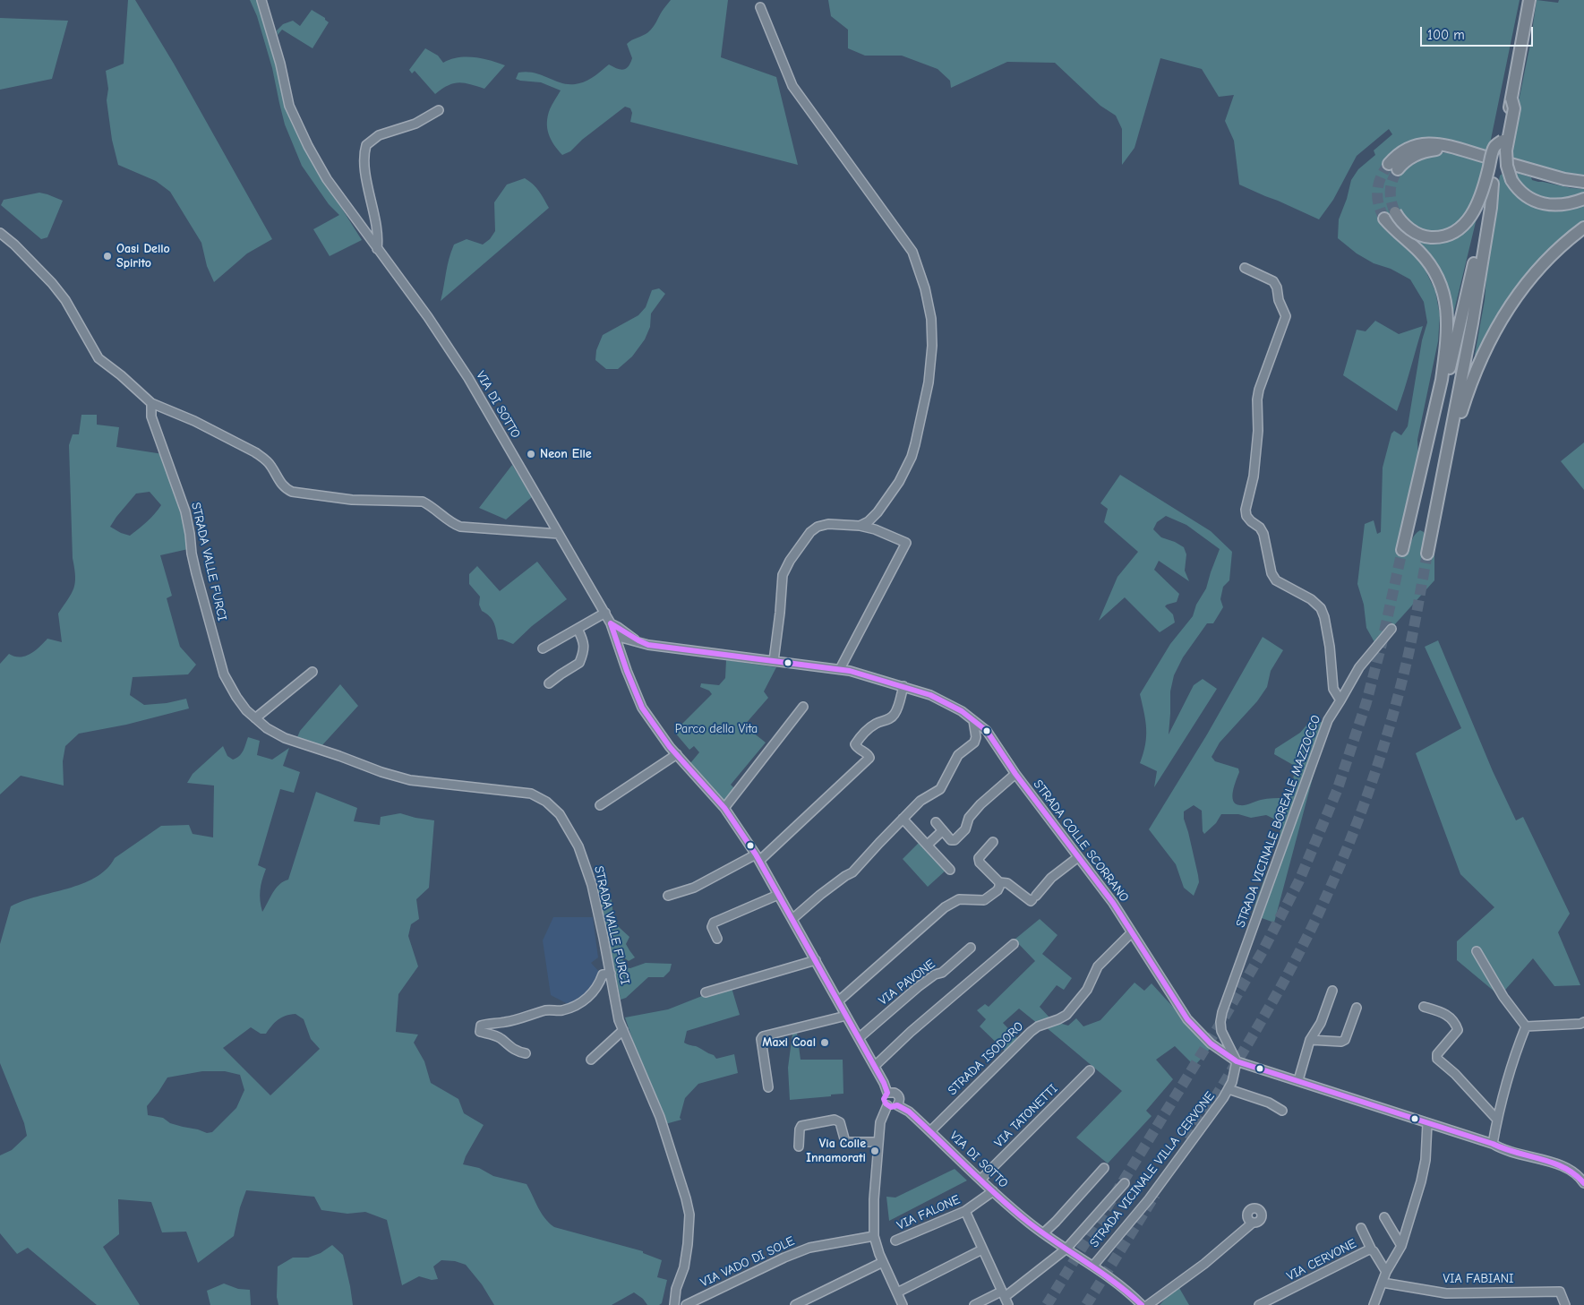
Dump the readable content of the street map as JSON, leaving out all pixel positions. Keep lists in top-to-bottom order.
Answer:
{
  "streets": {
    "street": [
      "VIA DI SOTTO",
      "STRADA VALLE FURCI",
      "STRADA VICINALE BOREALE MAZZOCCO",
      "STRADA COLLE SCORRANO",
      "VIA PAVONE",
      "STRADA ISODORO",
      "VIA TATONETTI",
      "STRADA VICINALE VILLA CERVONE",
      "VIA FALONE",
      "VIA CERVONE",
      "VIA VADO DI SOLE",
      "VIA FABIANI"
    ]
  },
  "crossings": [
    ["VIA DI SOTTO", "STRADA COLLE SCORRANO"],
    ["VIA DI SOTTO", "VIA PAVONE"],
    ["VIA DI SOTTO", "STRADA ISODORO"],
    ["VIA DI SOTTO", "VIA TATONETTI"],
    ["VIA DI SOTTO", "STRADA VICINALE VILLA CERVONE"],
    ["VIA DI SOTTO", "VIA FALONE"],
    ["STRADA VICINALE BOREALE MAZZOCCO", "STRADA COLLE SCORRANO"],
    ["STRADA VICINALE BOREALE MAZZOCCO", "STRADA VICINALE VILLA CERVONE"],
    ["STRADA COLLE SCORRANO", "STRADA ISODORO"],
    ["STRADA COLLE SCORRANO", "STRADA VICINALE VILLA CERVONE"]
  ],
  "parks": ["Parco della Vita"],
  "places": [
    "Oasi Dello Spirito",
    "Neon Elle",
    "Maxi Coal",
    "Via Colle Innamorati"
  ],
  "scale_bar": "100 m"
}
